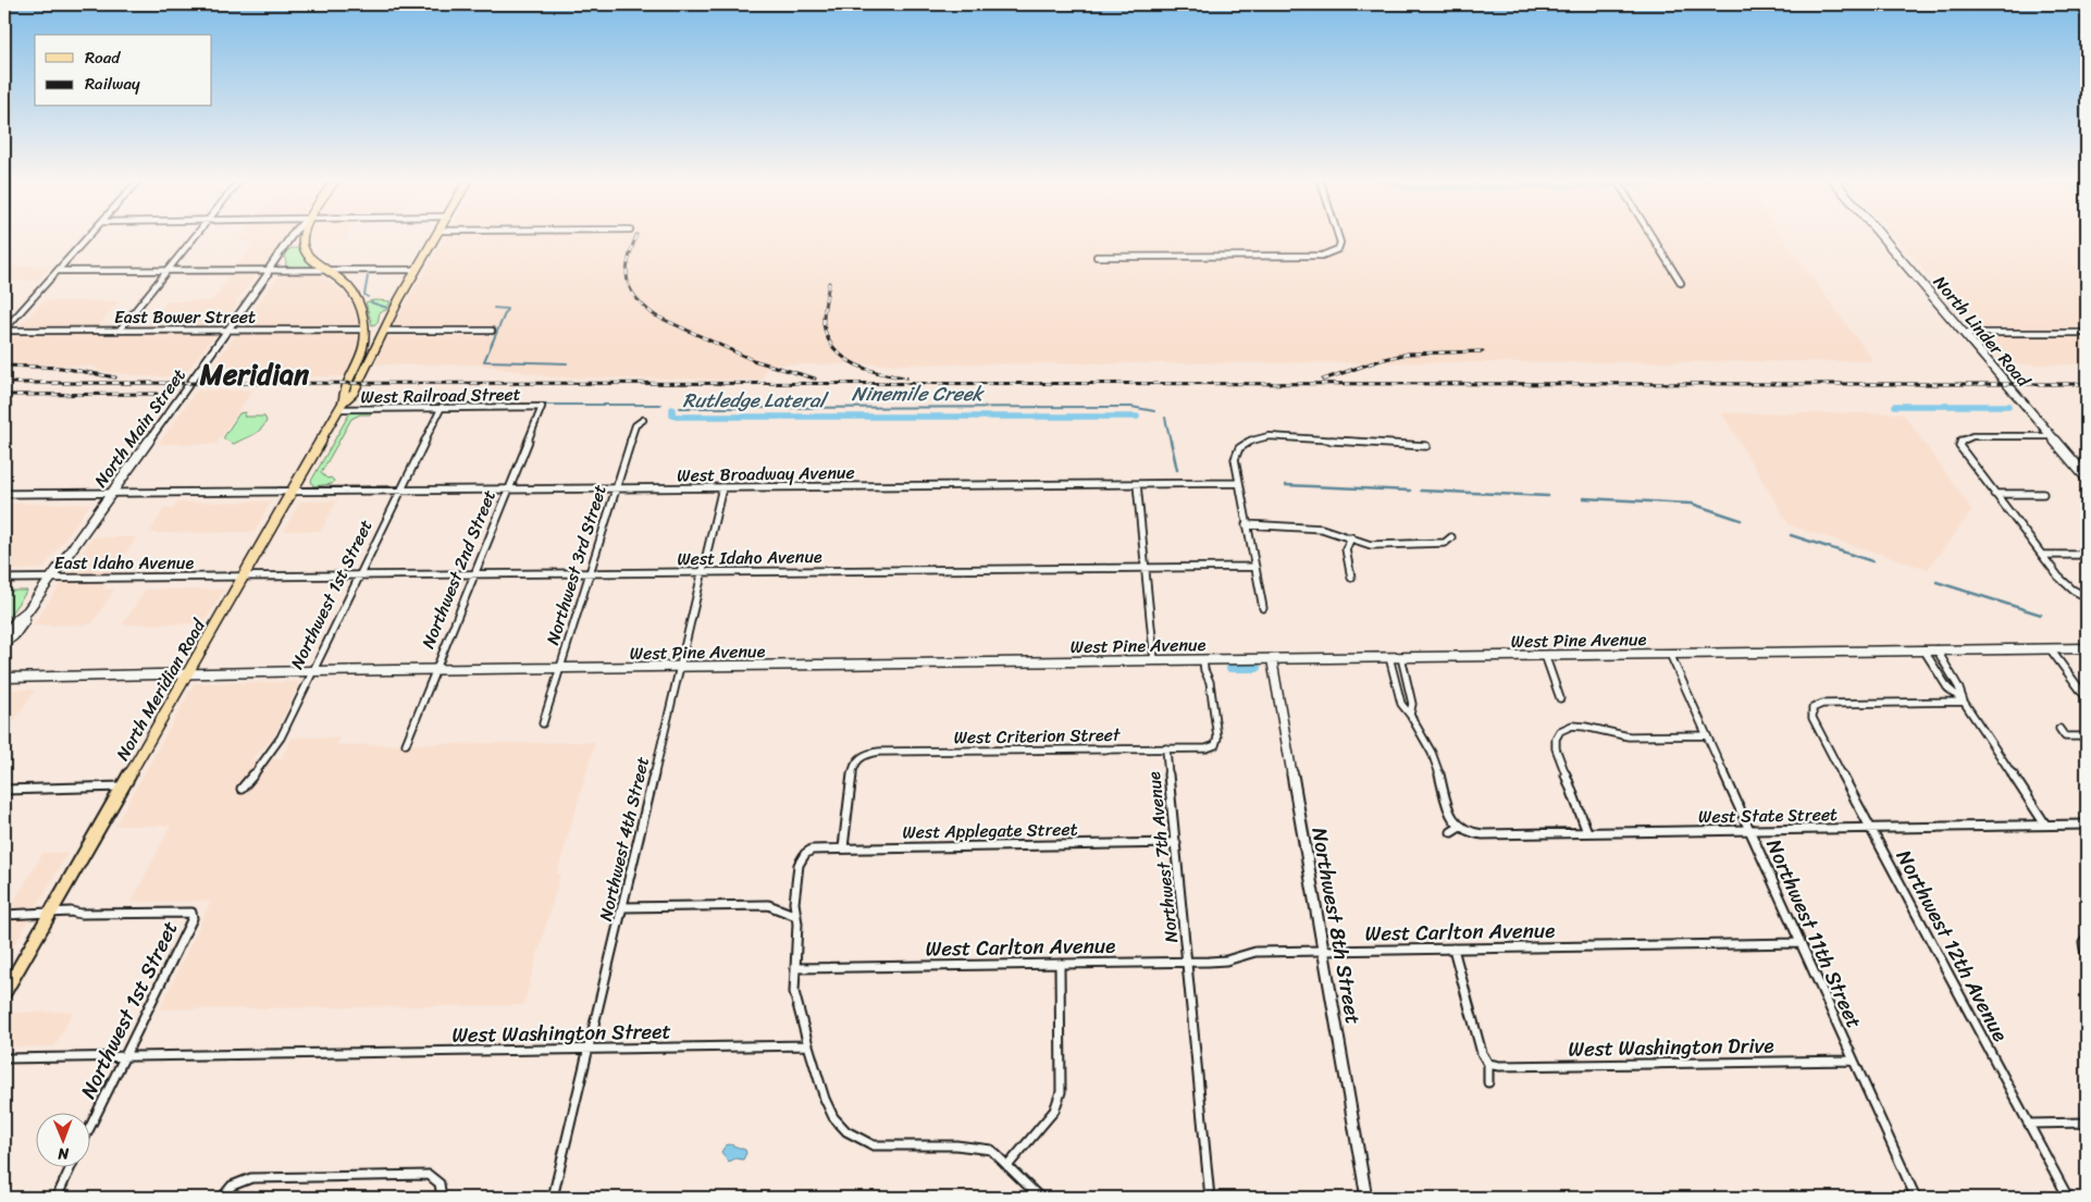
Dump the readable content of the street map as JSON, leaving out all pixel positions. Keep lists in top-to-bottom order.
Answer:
{
  "streets": {
    "main road": ["North Linder Road", "North Meridian Road"],
    "street": [
      "East Bower Street",
      "West Railroad Street",
      "North Main Street",
      "West Broadway Avenue",
      "West Idaho Avenue",
      "East Idaho Avenue",
      "Northwest 3rd Street",
      "Northwest 2nd Street",
      "Northwest 1st Street",
      "West Pine Avenue",
      "West Criterion Street",
      "West State Street",
      "West Applegate Street",
      "Northwest 4th Street",
      "Northwest 7th Avenue",
      "Northwest 8th Street",
      "West Carlton Avenue",
      "Northwest 11th Street",
      "Northwest 12th Avenue",
      "West Washington Street",
      "West Washington Drive"
    ]
  },
  "crossings": [
    ["East Bower Street", "North Main Street"],
    ["East Bower Street", "North Meridian Road"],
    ["West Railroad Street", "Northwest 2nd Street"],
    ["West Railroad Street", "Northwest 1st Street"],
    ["West Railroad Street", "North Meridian Road"],
    ["North Main Street", "West Broadway Avenue"],
    ["North Main Street", "East Idaho Avenue"],
    ["West Broadway Avenue", "Northwest 3rd Street"],
    ["West Broadway Avenue", "Northwest 2nd Street"],
    ["West Broadway Avenue", "Northwest 1st Street"],
    ["West Broadway Avenue", "North Meridian Road"],
    ["West Broadway Avenue", "Northwest 4th Street"],
    ["West Idaho Avenue", "East Idaho Avenue"],
    ["West Idaho Avenue", "Northwest 3rd Street"],
    ["West Idaho Avenue", "Northwest 2nd Street"],
    ["West Idaho Avenue", "Northwest 1st Street"],
    ["West Idaho Avenue", "North Meridian Road"],
    ["West Idaho Avenue", "Northwest 4th Street"],
    ["East Idaho Avenue", "North Meridian Road"],
    ["Northwest 3rd Street", "West Pine Avenue"],
    ["Northwest 2nd Street", "West Pine Avenue"],
    ["Northwest 1st Street", "West Pine Avenue"],
    ["Northwest 1st Street", "North Meridian Road"],
    ["Northwest 1st Street", "West Washington Street"],
    ["West Pine Avenue", "North Meridian Road"],
    ["West Pine Avenue", "West Criterion Street"],
    ["West Pine Avenue", "Northwest 4th Street"],
    ["West Pine Avenue", "Northwest 8th Street"],
    ["West Pine Avenue", "Northwest 11th Street"],
    ["West Criterion Street", "West Applegate Street"],
    ["West Criterion Street", "Northwest 7th Avenue"],
    ["West State Street", "Northwest 11th Street"],
    ["West State Street", "Northwest 12th Avenue"],
    ["West Applegate Street", "Northwest 7th Avenue"],
    ["Northwest 4th Street", "West Washington Street"],
    ["Northwest 7th Avenue", "West Carlton Avenue"],
    ["Northwest 8th Street", "West Carlton Avenue"],
    ["West Carlton Avenue", "Northwest 11th Street"],
    ["Northwest 11th Street", "West Washington Drive"]
  ],
  "districts": ["Meridian"],
  "water": ["Ninemile Creek", "Rutledge Lateral"],
  "legend": ["Road", "Railway"],
  "north": "bottom"
}
